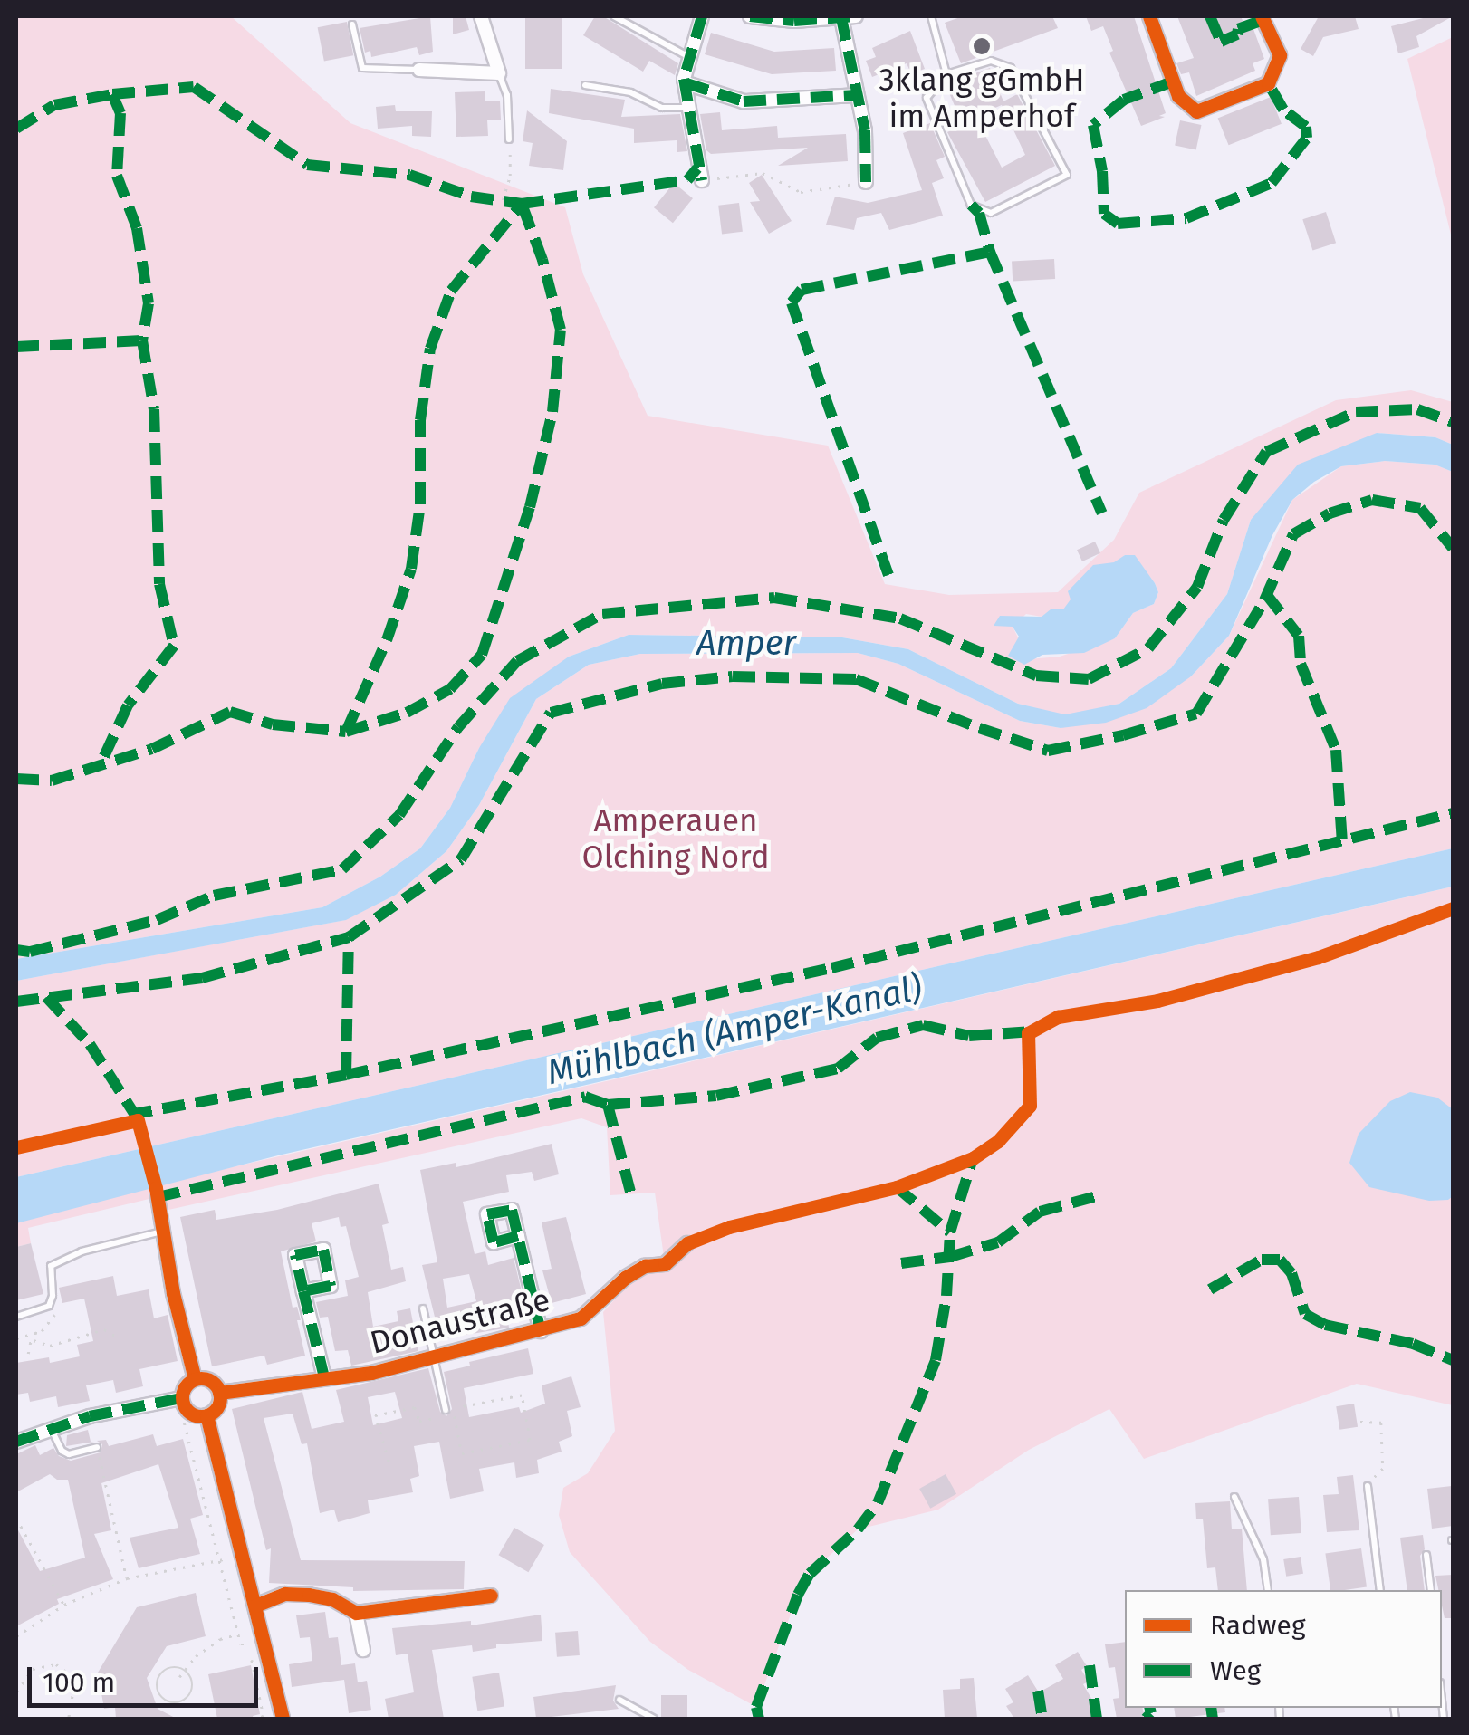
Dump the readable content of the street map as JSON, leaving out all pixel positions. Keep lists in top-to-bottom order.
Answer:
{
  "streets": {
    "street": ["Donaustraße"]
  },
  "water": ["Amper", "Mühlbach (Amper-Kanal)"],
  "parks": ["Amperauen Olching Nord"],
  "places": ["3klang gGmbH im Amperhof"],
  "legend": ["Radweg", "Weg"],
  "scale_bar": "100 m"
}
